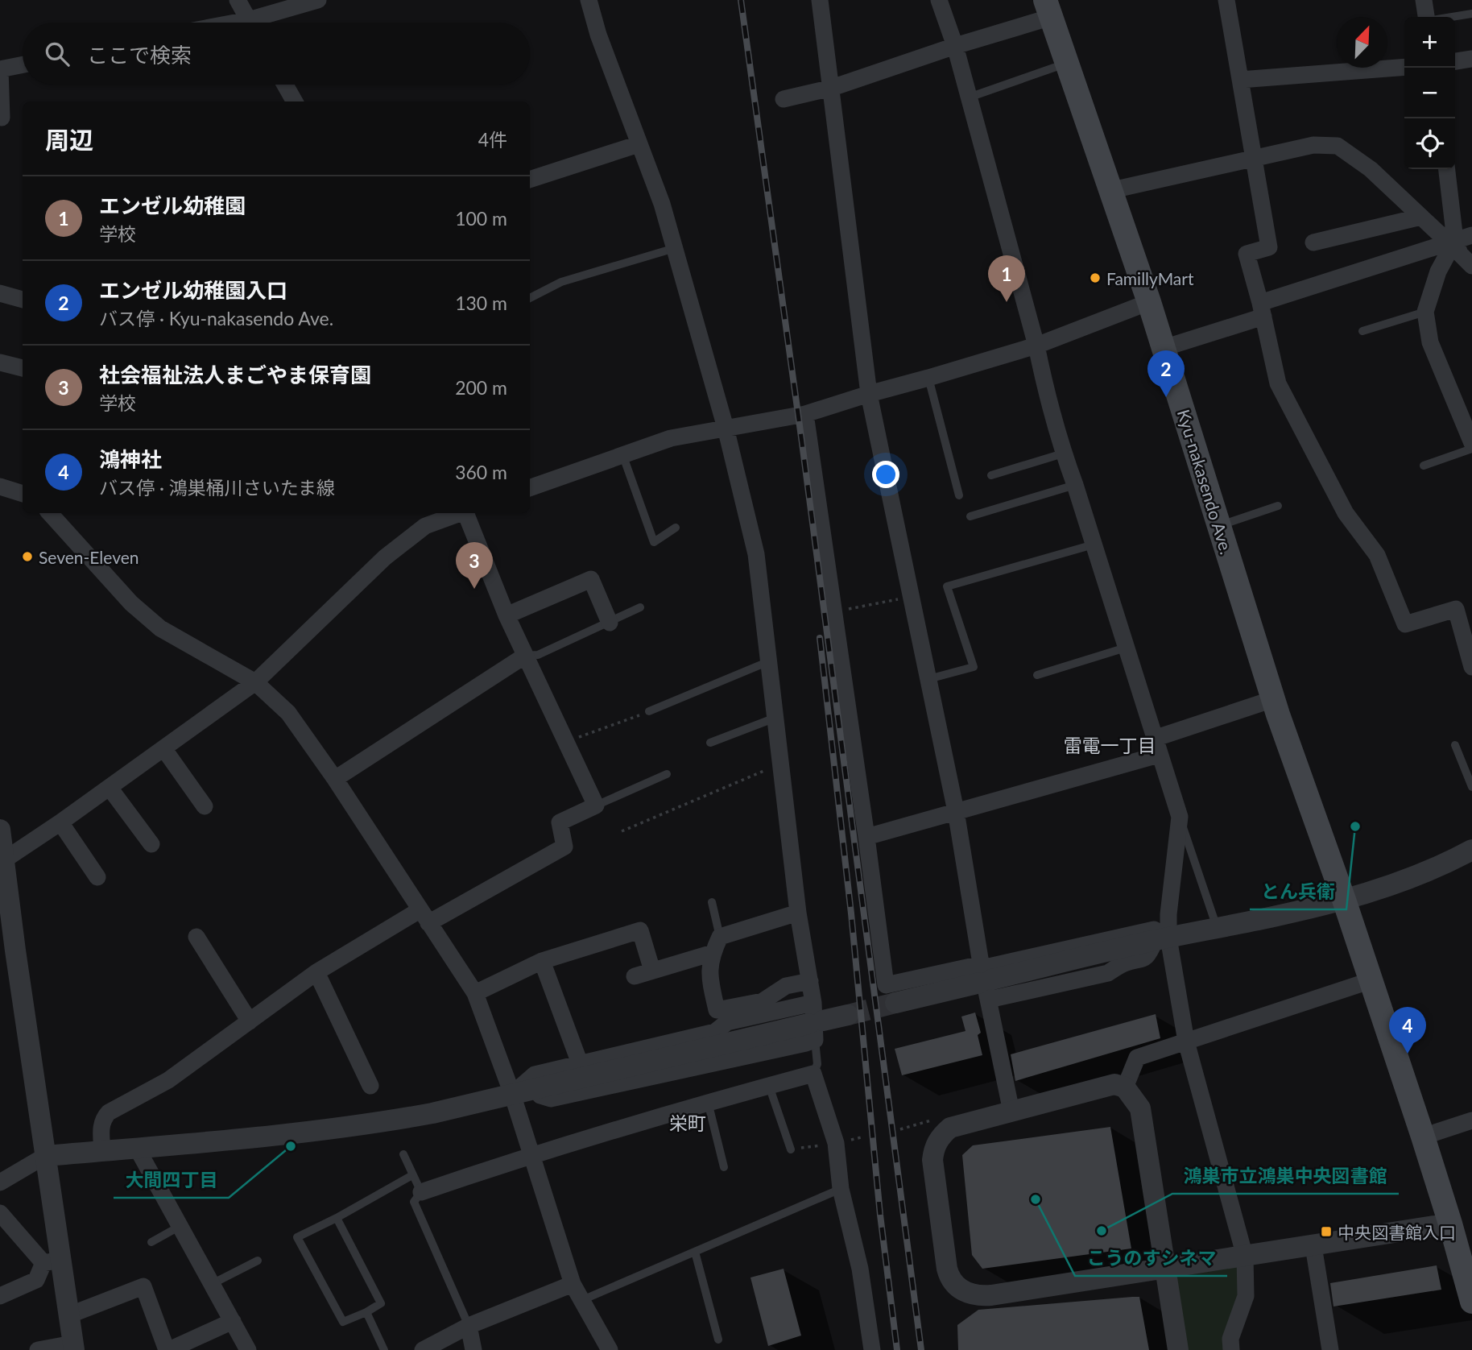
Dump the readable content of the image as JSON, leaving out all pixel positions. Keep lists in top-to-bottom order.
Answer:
{
  "streets": {
    "main road": ["Kyu-nakasendo Ave."]
  },
  "districts": ["雷電一丁目", "栄町"],
  "places": {
    "other": [
      "FamillyMart",
      "Seven-Eleven",
      "とん兵衛",
      "大間四丁目",
      "こうのすシネマ",
      "鴻巣市立鴻巣中央図書館"
    ],
    "transit": ["中央図書館入口"]
  },
  "north": "top right",
  "page": {
    "map_buttons": ["+", "−"],
    "search": "ここで検索",
    "heading": ["周辺", "4件"],
    "list": [
      {
        "mark": "1",
        "name": "エンゼル幼稚園",
        "note": "学校",
        "value": "100 m"
      },
      {
        "mark": "2",
        "name": "エンゼル幼稚園入口",
        "note": "バス停 · Kyu-nakasendo Ave.",
        "value": "130 m"
      },
      {
        "mark": "3",
        "name": "社会福祉法人まごやま保育園",
        "note": "学校",
        "value": "200 m"
      },
      {
        "mark": "4",
        "name": "鴻神社",
        "note": "バス停 · 鴻巣桶川さいたま線",
        "value": "360 m"
      }
    ],
    "pins": [
      "1",
      "2",
      "3",
      "4"
    ]
  }
}
